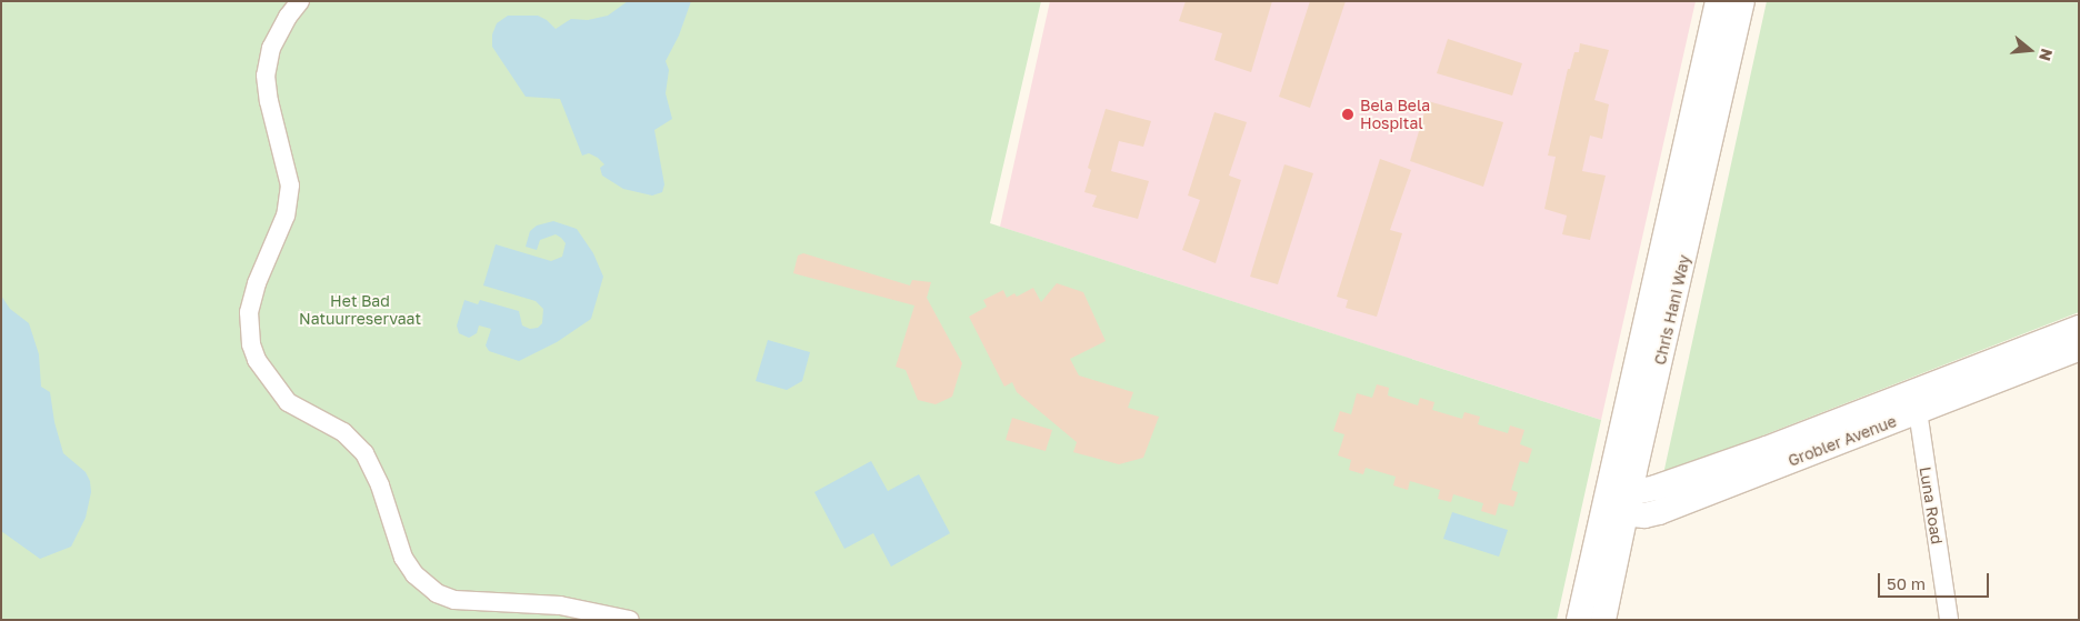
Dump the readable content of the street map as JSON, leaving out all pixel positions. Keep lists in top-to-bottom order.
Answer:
{
  "streets": {
    "main road": ["Chris Hani Way", "Grobler Avenue"],
    "street": ["Luna Road"]
  },
  "crossings": [
    ["Chris Hani Way", "Grobler Avenue"],
    ["Grobler Avenue", "Luna Road"]
  ],
  "parks": ["Het Bad Natuurreservaat"],
  "places": ["Bela Bela Hospital"],
  "scale_bar": "50 m",
  "north": "right"
}
